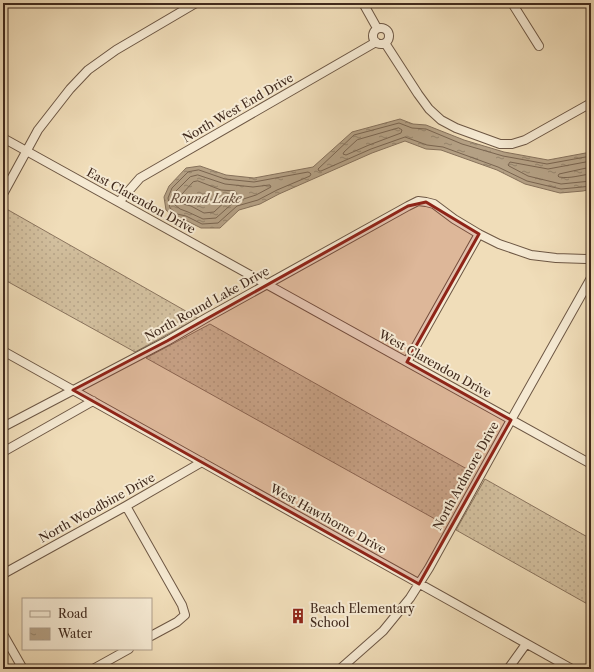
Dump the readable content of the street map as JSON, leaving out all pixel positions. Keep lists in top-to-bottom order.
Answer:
{
  "streets": {
    "street": [
      "North West End Drive",
      "East Clarendon Drive",
      "North Round Lake Drive",
      "West Clarendon Drive",
      "North Ardmore Drive",
      "North Woodbine Drive",
      "West Hawthorne Drive"
    ]
  },
  "crossings": [
    ["North West End Drive", "East Clarendon Drive"],
    ["East Clarendon Drive", "North Round Lake Drive"],
    ["East Clarendon Drive", "West Clarendon Drive"],
    ["North Round Lake Drive", "West Clarendon Drive"],
    ["North Round Lake Drive", "West Hawthorne Drive"],
    ["West Clarendon Drive", "North Ardmore Drive"],
    ["North Ardmore Drive", "West Hawthorne Drive"],
    ["North Woodbine Drive", "West Hawthorne Drive"]
  ],
  "water": ["Round Lake"],
  "places": {
    "building": ["Beach Elementary School"]
  },
  "legend": ["Road", "Water"]
}
